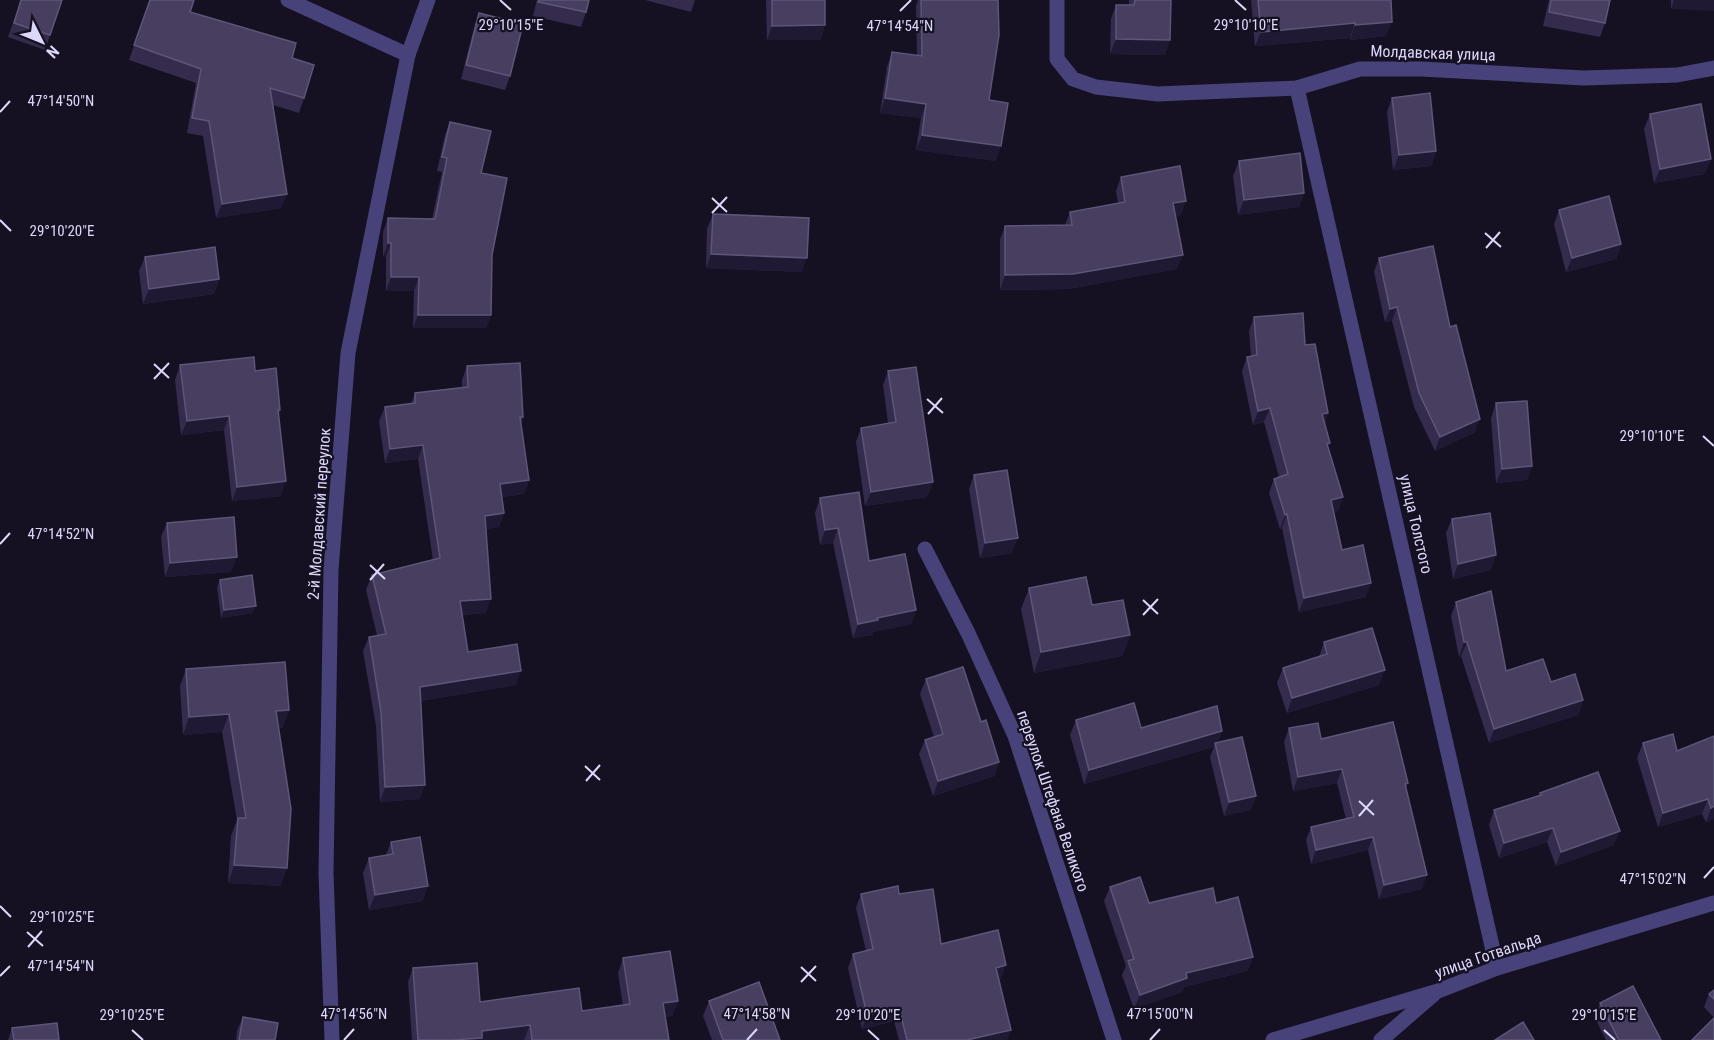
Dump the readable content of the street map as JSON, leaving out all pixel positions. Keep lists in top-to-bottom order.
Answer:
{
  "streets": {
    "street": [
      "Молдавская улица",
      "2-й Молдавский переулок",
      "улица Толстого",
      "переулок Штефана Великого",
      "улица Готвальда"
    ]
  },
  "crossings": [
    ["Молдавская улица", "улица Толстого"],
    ["улица Толстого", "улица Готвальда"]
  ],
  "north": "bottom right",
  "coordinates": [
    "29°10'15\"E",
    "29°10'10\"E",
    "47°14'54\"N",
    "47°14'50\"N",
    "29°10'20\"E",
    "47°14'52\"N",
    "47°15'02\"N",
    "29°10'25\"E",
    "47°14'56\"N",
    "47°14'58\"N",
    "47°15'00\"N"
  ]
}
